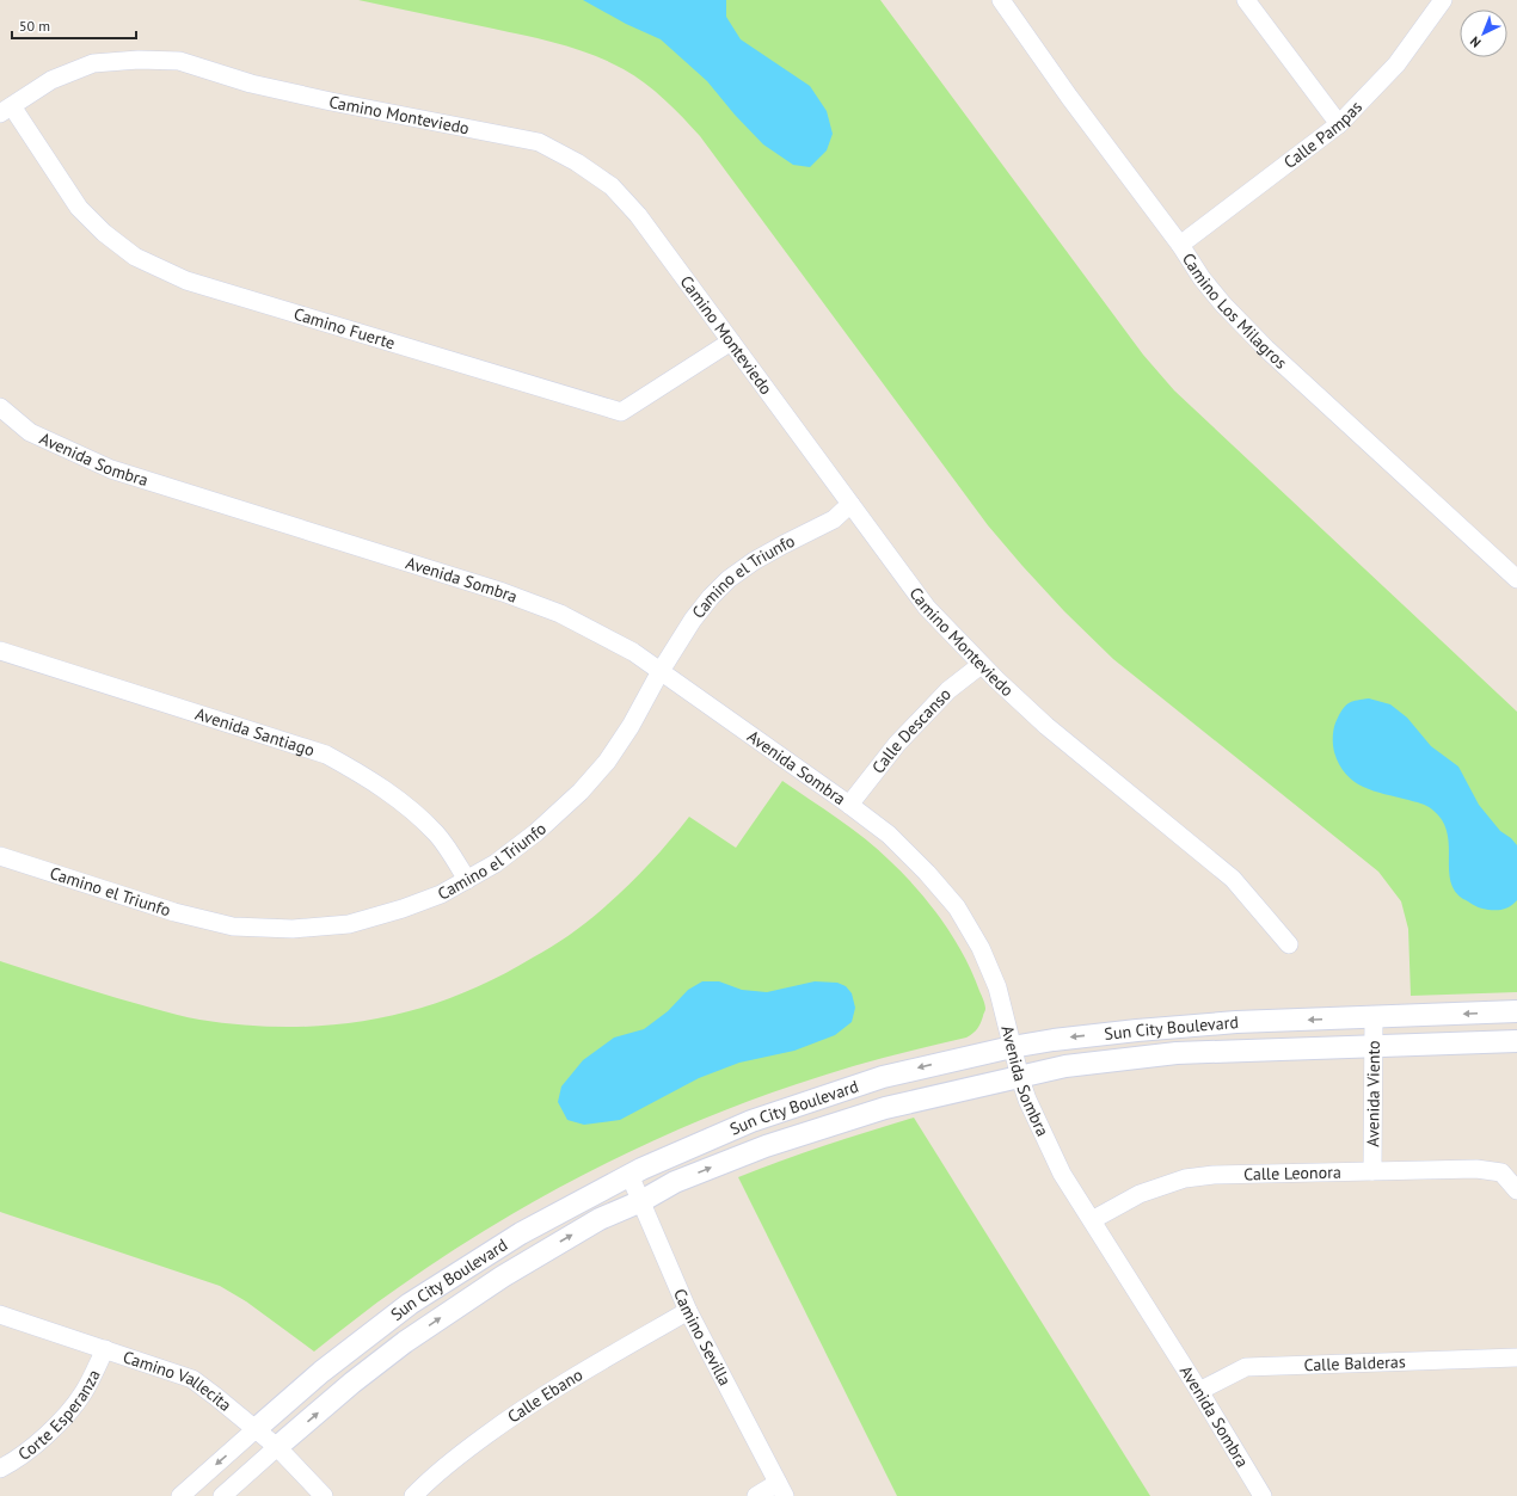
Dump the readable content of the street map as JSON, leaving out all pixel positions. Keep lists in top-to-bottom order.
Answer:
{
  "streets": {
    "street": [
      "Camino Monteviedo",
      "Calle Pampas",
      "Camino Los Milagros",
      "Camino Fuerte",
      "Avenida Sombra",
      "Camino el Triunfo",
      "Avenida Santiago",
      "Calle Descanso",
      "Sun City Boulevard",
      "Avenida Viento",
      "Calle Leonora",
      "Camino Sevilla",
      "Calle Balderas",
      "Camino Vallecita",
      "Calle Ebano",
      "Corte Esperanza"
    ]
  },
  "crossings": [
    ["Camino Monteviedo", "Camino Fuerte"],
    ["Camino Monteviedo", "Camino el Triunfo"],
    ["Camino Monteviedo", "Calle Descanso"],
    ["Calle Pampas", "Camino Los Milagros"],
    ["Avenida Sombra", "Camino el Triunfo"],
    ["Avenida Sombra", "Calle Descanso"],
    ["Avenida Sombra", "Sun City Boulevard"],
    ["Avenida Sombra", "Calle Leonora"],
    ["Avenida Sombra", "Calle Balderas"],
    ["Camino el Triunfo", "Avenida Santiago"],
    ["Sun City Boulevard", "Avenida Viento"],
    ["Sun City Boulevard", "Camino Sevilla"],
    ["Sun City Boulevard", "Camino Vallecita"],
    ["Avenida Viento", "Calle Leonora"],
    ["Camino Sevilla", "Calle Ebano"],
    ["Camino Vallecita", "Corte Esperanza"]
  ],
  "scale_bar": "50 m",
  "north": "bottom left"
}
